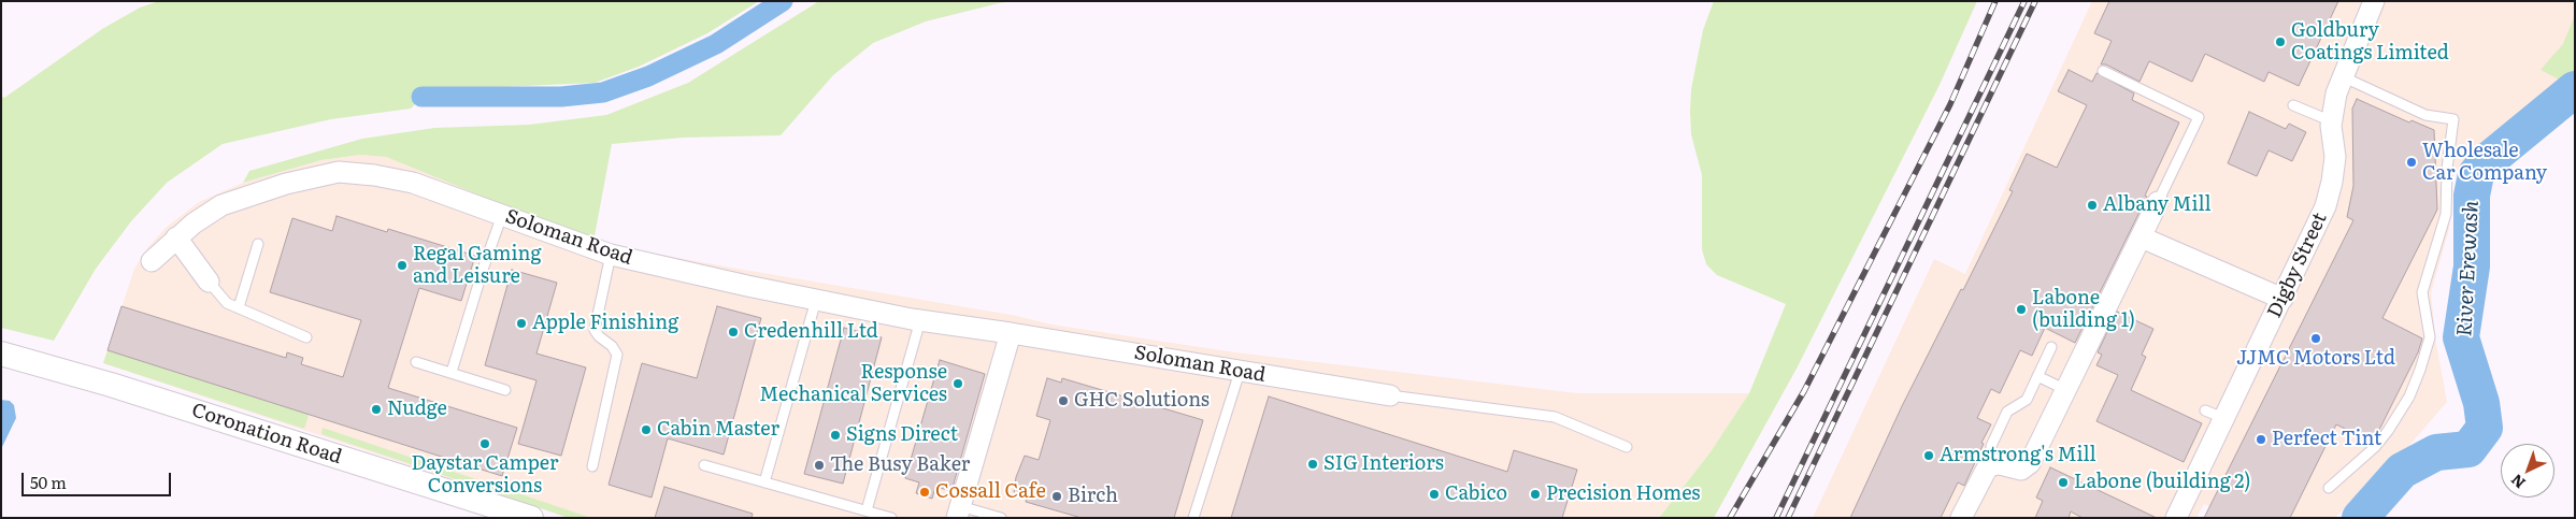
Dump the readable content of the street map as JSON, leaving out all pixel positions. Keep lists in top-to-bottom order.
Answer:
{
  "streets": {
    "street": ["Soloman Road", "Digby Street", "Coronation Road"]
  },
  "water": ["River Erewash"],
  "places": [
    "Goldbury Coatings Limited",
    "Wholesale Car Company",
    "Albany Mill",
    "Regal Gaming and Leisure",
    "Labone (building 1)",
    "Apple Finishing",
    "Credenhill Ltd",
    "JJMC Motors Ltd",
    "Response Mechanical Services",
    "GHC Solutions",
    "Nudge",
    "Cabin Master",
    "Signs Direct",
    "Perfect Tint",
    "Daystar Camper Conversions",
    "Armstrong's Mill",
    "SIG Interiors",
    "The Busy Baker",
    "Labone (building 2)",
    "Cossall Cafe",
    "Cabico",
    "Precision Homes",
    "Birch"
  ],
  "scale_bar": "50 m",
  "north": "bottom left"
}
